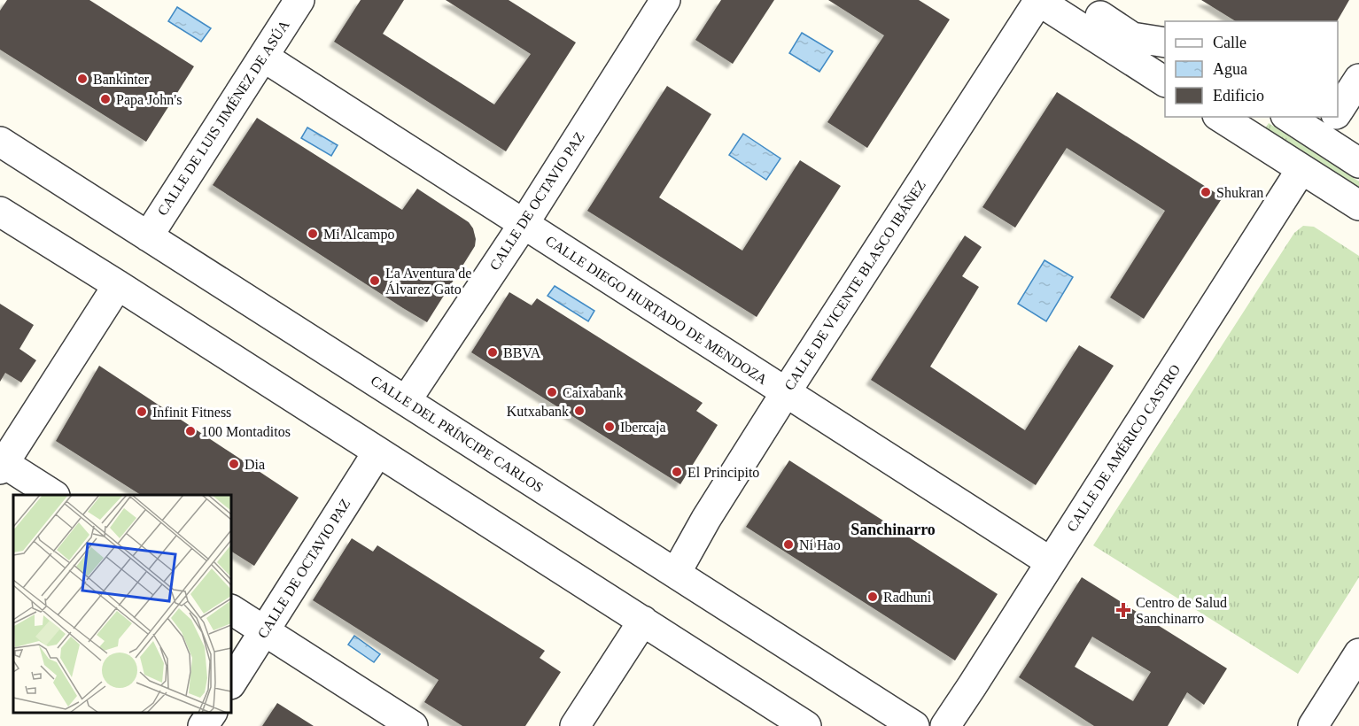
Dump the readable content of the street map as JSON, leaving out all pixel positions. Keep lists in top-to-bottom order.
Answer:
{
  "streets": {
    "street": [
      "CALLE DE LUIS JIMÉNEZ DE ASÚA",
      "CALLE DE OCTAVIO PAZ",
      "CALLE DE VICENTE BLASCO IBÁÑEZ",
      "CALLE DIEGO HURTADO DE MENDOZA",
      "CALLE DEL PRÍNCIPE CARLOS",
      "CALLE DE AMÉRICO CASTRO"
    ]
  },
  "crossings": [
    ["CALLE DE LUIS JIMÉNEZ DE ASÚA", "CALLE DIEGO HURTADO DE MENDOZA"],
    ["CALLE DE LUIS JIMÉNEZ DE ASÚA", "CALLE DEL PRÍNCIPE CARLOS"],
    ["CALLE DE OCTAVIO PAZ", "CALLE DIEGO HURTADO DE MENDOZA"],
    ["CALLE DE OCTAVIO PAZ", "CALLE DEL PRÍNCIPE CARLOS"],
    ["CALLE DE VICENTE BLASCO IBÁÑEZ", "CALLE DIEGO HURTADO DE MENDOZA"],
    ["CALLE DE VICENTE BLASCO IBÁÑEZ", "CALLE DEL PRÍNCIPE CARLOS"],
    ["CALLE DIEGO HURTADO DE MENDOZA", "CALLE DE AMÉRICO CASTRO"]
  ],
  "districts": ["Sanchinarro"],
  "places": {
    "other": [
      "Bankinter",
      "Papa John's",
      "Shukran",
      "Mi Alcampo",
      "La Aventura de Álvarez Gato",
      "BBVA",
      "Caixabank",
      "Kutxabank",
      "Infinit Fitness",
      "Ibercaja",
      "100 Montaditos",
      "Dia",
      "El Principito",
      "Ni Hao",
      "Radhuni"
    ],
    "health": ["Centro de Salud Sanchinarro"]
  },
  "legend": ["Calle", "Agua", "Edificio"]
}
